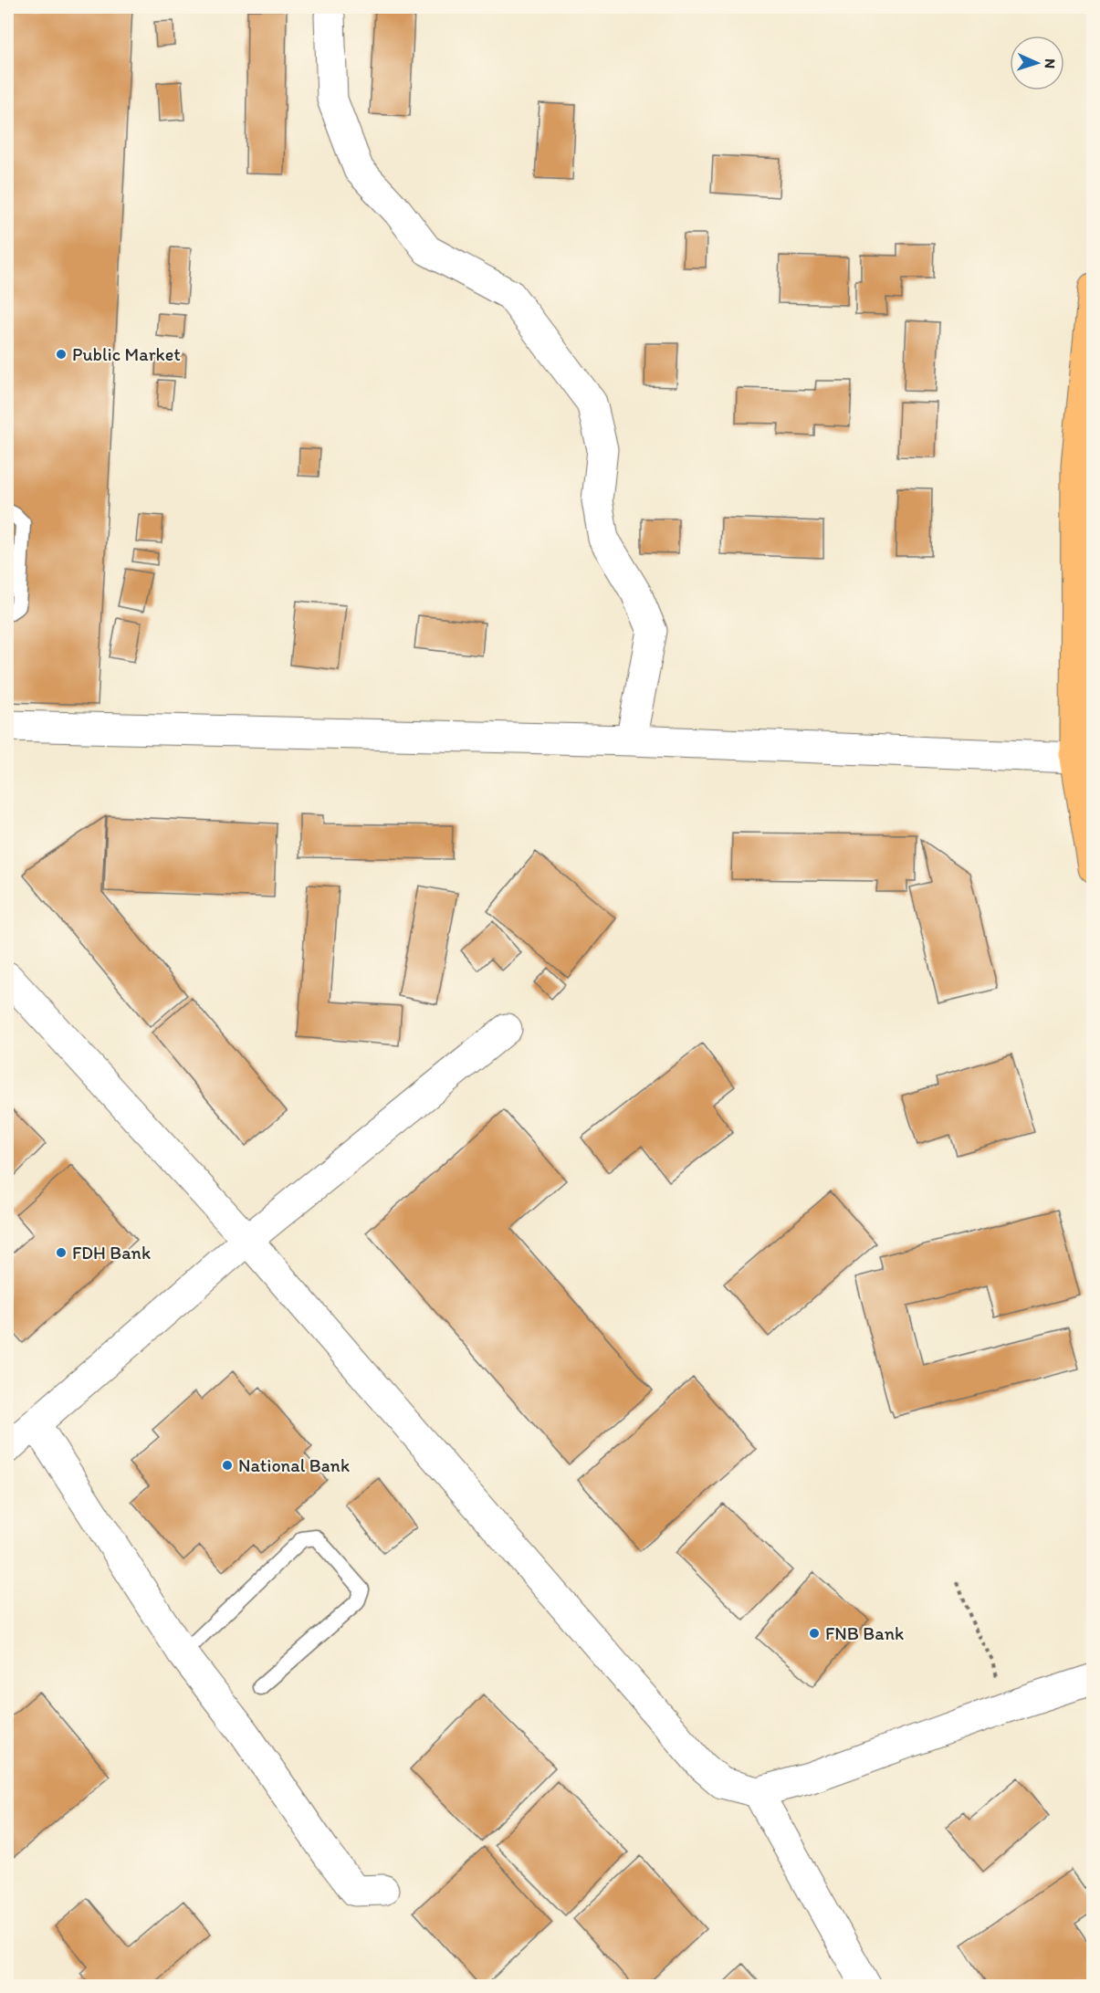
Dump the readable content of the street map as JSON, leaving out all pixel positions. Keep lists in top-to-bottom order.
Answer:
{
  "places": [
    "Public Market",
    "FDH Bank",
    "National Bank",
    "FNB Bank"
  ],
  "north": "right"
}
